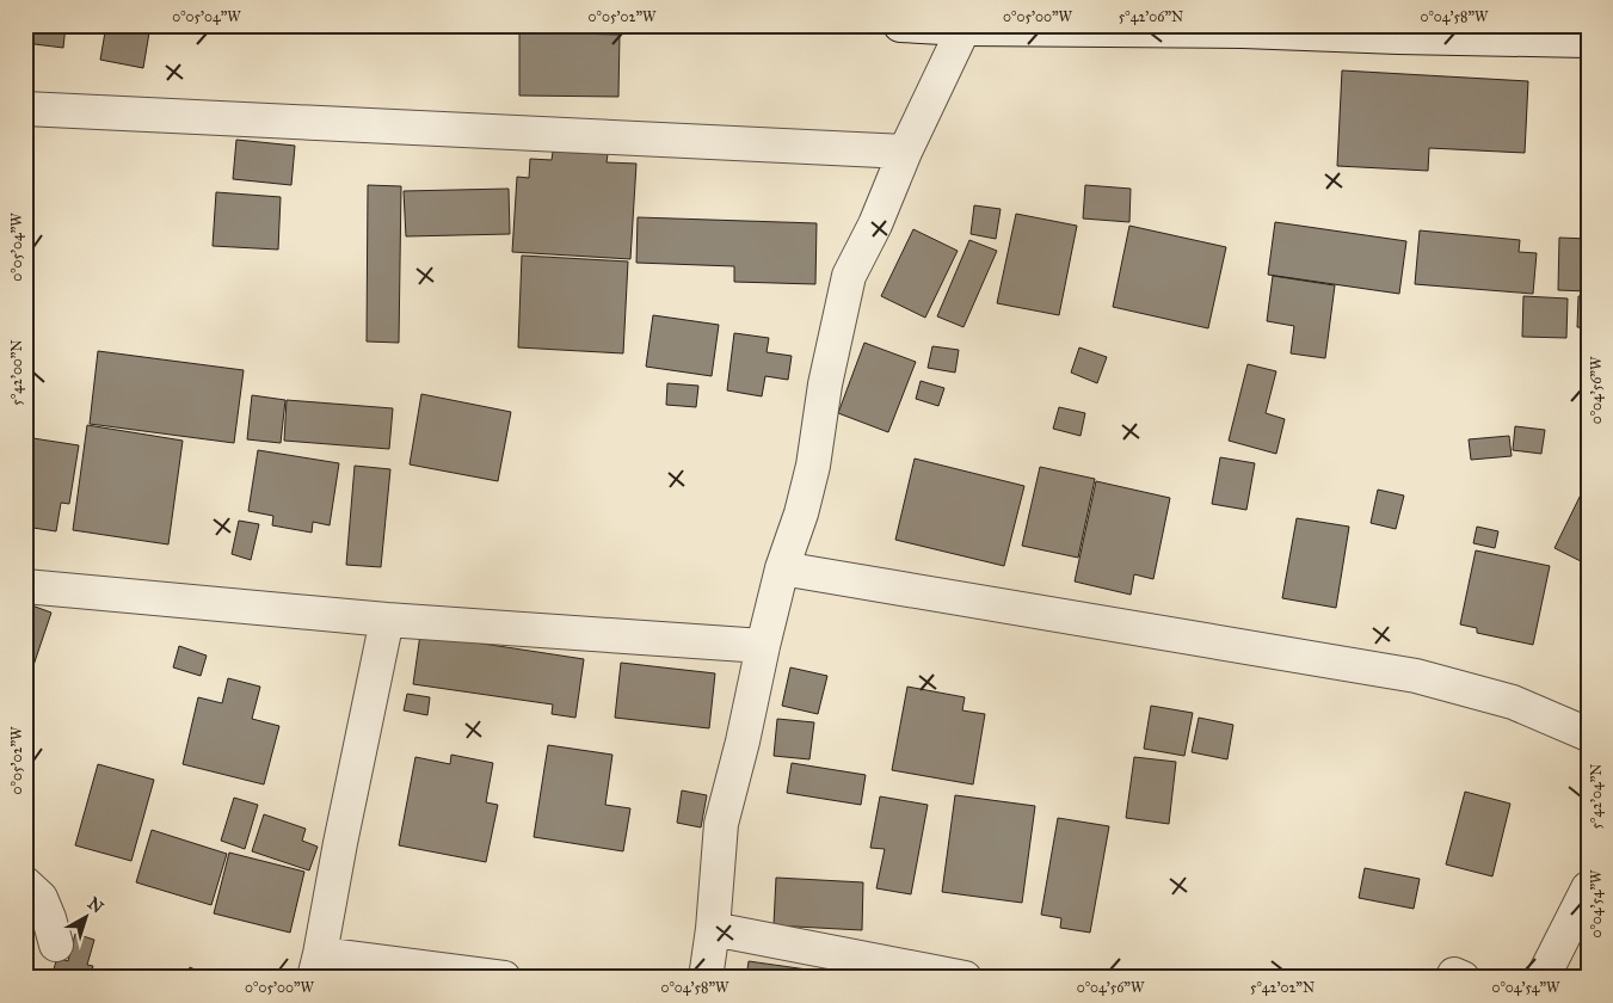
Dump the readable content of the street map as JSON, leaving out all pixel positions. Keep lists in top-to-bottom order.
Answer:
{
  "north": "top right",
  "coordinates": [
    "0°05'04\"W",
    "0°05'02\"W",
    "0°05'00\"W",
    "5°42'06\"N",
    "0°04'58\"W",
    "5°42'00\"N",
    "0°04'56\"W",
    "5°42'04\"N",
    "0°04'54\"W",
    "5°42'02\"N"
  ]
}
